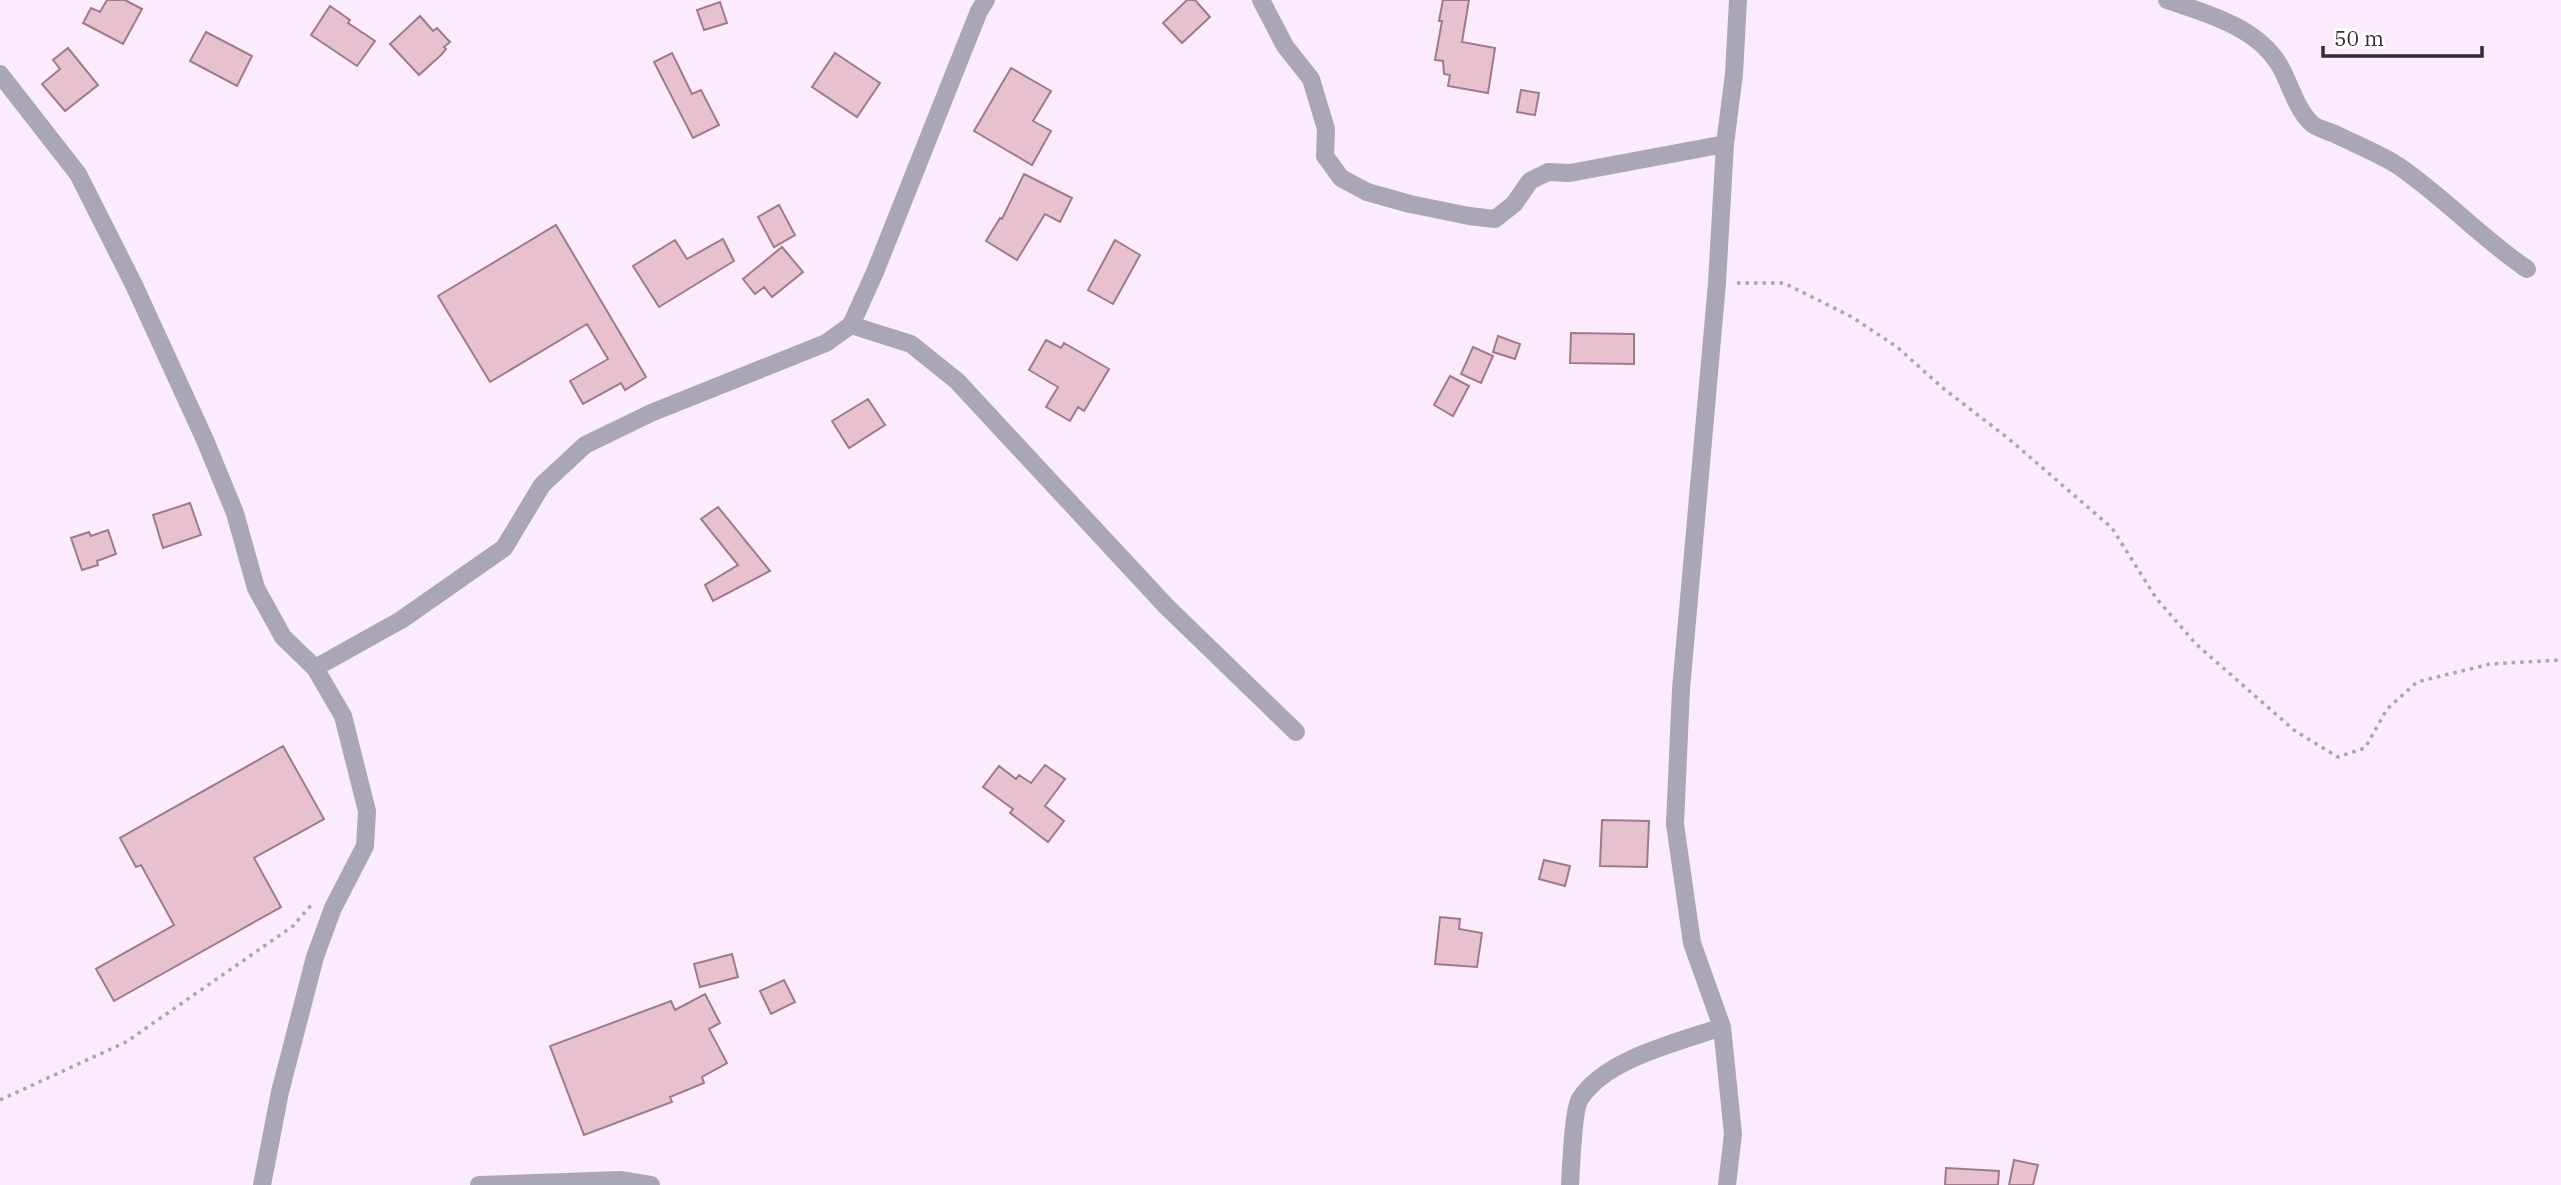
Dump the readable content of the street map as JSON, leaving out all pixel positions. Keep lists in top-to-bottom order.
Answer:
{
  "scale_bar": "50 m"
}
